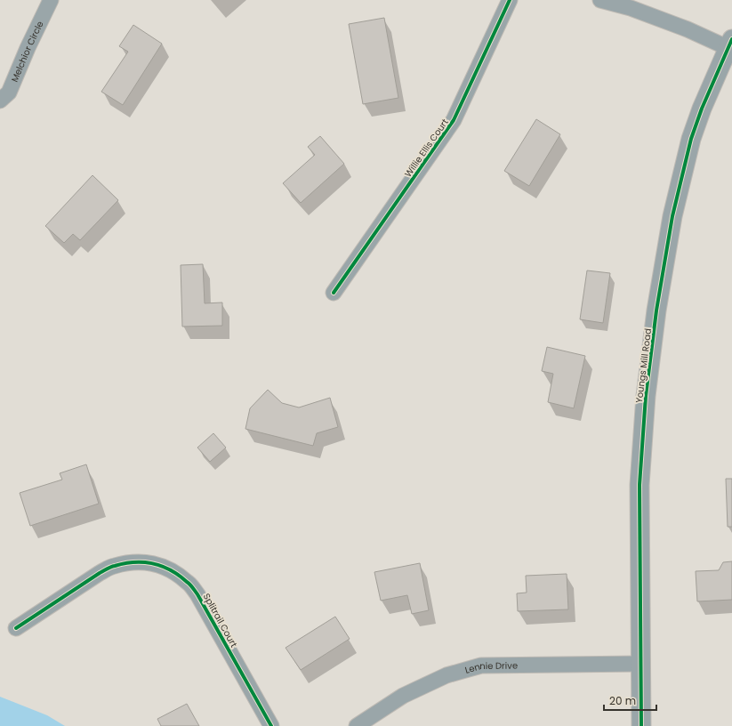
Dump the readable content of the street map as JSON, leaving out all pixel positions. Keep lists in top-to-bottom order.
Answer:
{
  "streets": {
    "street": [
      "Melchior Circle",
      "Willie Ellis Court",
      "Youngs Mill Road",
      "Splitrail Court",
      "Lennie Drive"
    ]
  },
  "crossings": [
    ["Youngs Mill Road", "Lennie Drive"]
  ],
  "scale_bar": "20 m"
}
